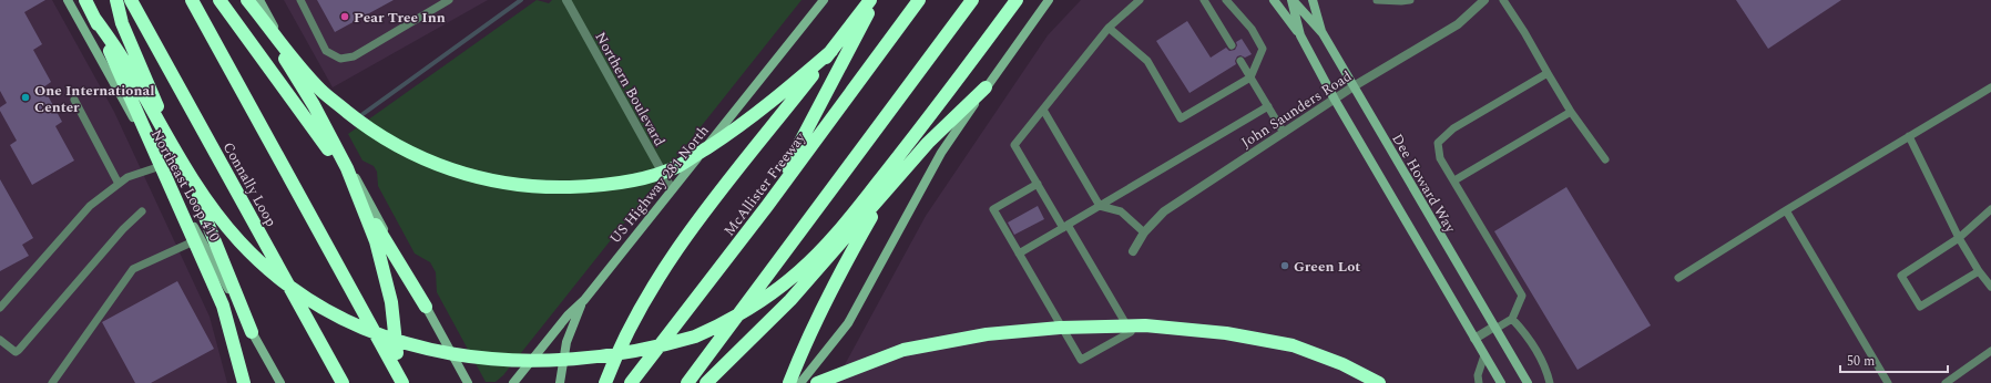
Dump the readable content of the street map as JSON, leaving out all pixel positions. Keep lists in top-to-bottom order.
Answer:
{
  "streets": {
    "highway": ["Connally Loop", "McAllister Freeway"],
    "main road": ["Dee Howard Way", "US Highway 281 North", "Northeast Loop 410"],
    "street": ["Northern Boulevard", "John Saunders Road"]
  },
  "crossings": [
    ["Northern Boulevard", "US Highway 281 North"],
    ["John Saunders Road", "Dee Howard Way"]
  ],
  "places": ["Pear Tree Inn", "One International Center", "Green Lot"],
  "scale_bar": "50 m"
}
